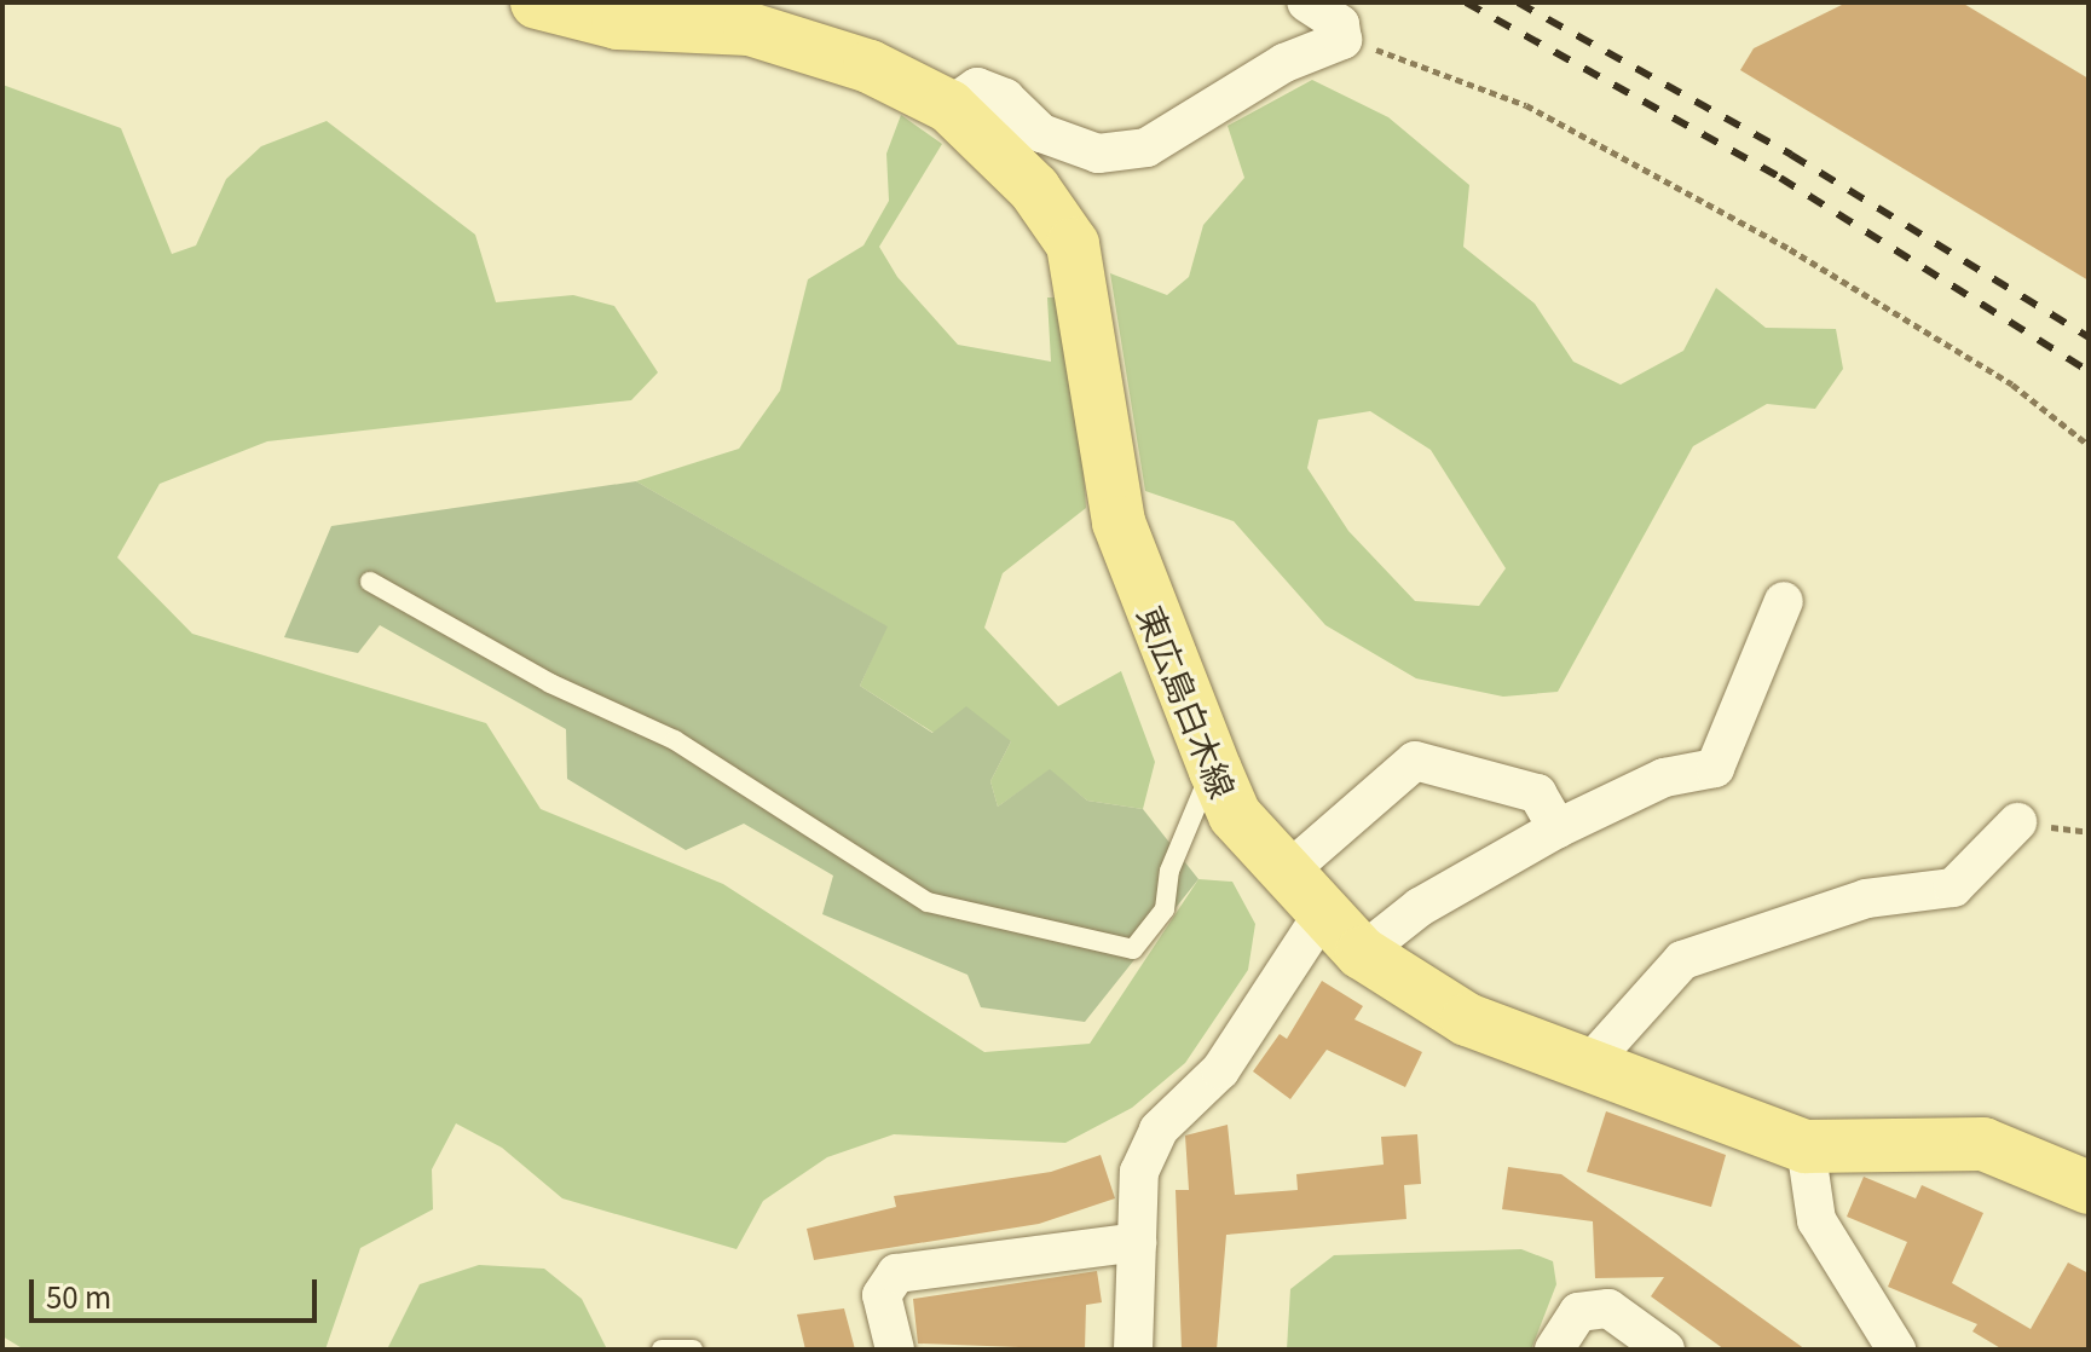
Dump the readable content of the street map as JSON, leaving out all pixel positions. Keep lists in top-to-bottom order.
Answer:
{
  "streets": {
    "main road": ["東広島白木線"]
  },
  "scale_bar": "50 m"
}
